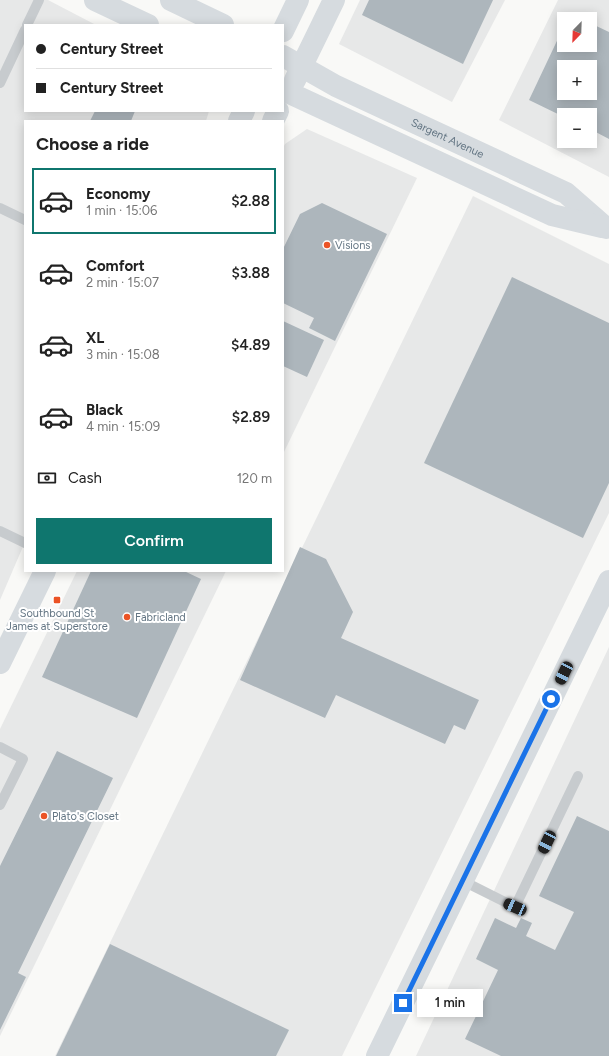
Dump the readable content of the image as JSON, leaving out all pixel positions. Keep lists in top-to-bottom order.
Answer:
{
  "streets": {
    "main road": ["Sargent Avenue"]
  },
  "places": {
    "other": ["Visions", "Fabricland", "Plato's Closet"],
    "transit": ["Southbound St James at Superstore"]
  },
  "north": "bottom left",
  "page": {
    "map_buttons": ["+", "−"],
    "banner": ["Century Street", "Century Street"],
    "heading": "Choose a ride",
    "list": [
      {
        "name": "Economy",
        "note": "1 min · 15:06",
        "value": "$2.88"
      },
      {
        "name": "Comfort",
        "note": "2 min · 15:07",
        "value": "$3.88"
      },
      {
        "name": "XL",
        "note": "3 min · 15:08",
        "value": "$4.89"
      },
      {
        "name": "Black",
        "note": "4 min · 15:09",
        "value": "$2.89"
      }
    ],
    "pay": ["Cash", "120 m"],
    "buttons": "Confirm",
    "bubble": "1 min"
  }
}
